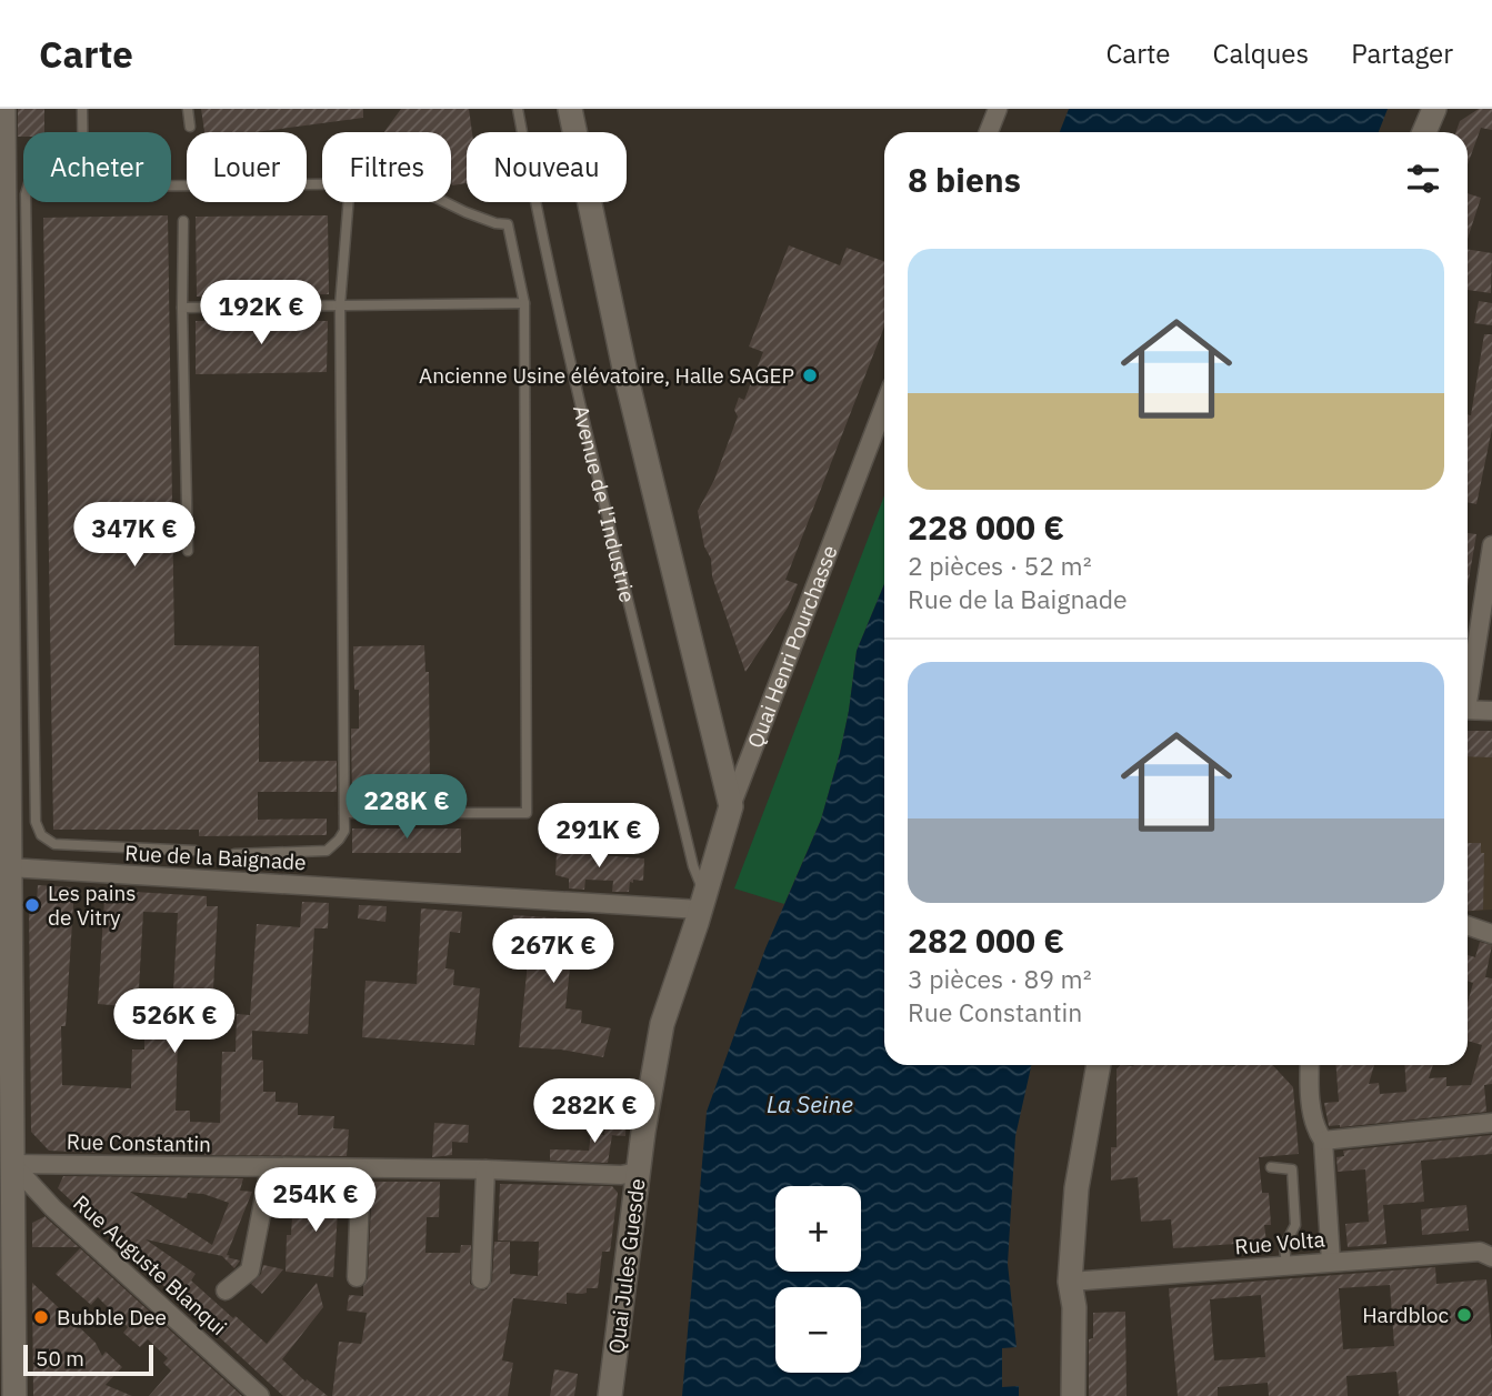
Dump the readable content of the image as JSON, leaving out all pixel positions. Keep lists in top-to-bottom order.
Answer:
{
  "streets": {
    "main road": ["Quai Henri Pourchasse", "Quai Jules Guesde"],
    "street": [
      "Rue de la Baignade",
      "Rue Constantin",
      "Rue Volta",
      "Rue Auguste Blanqui"
    ],
    "lane": ["Avenue de l'Industrie"]
  },
  "crossings": [
    ["Avenue de l'Industrie", "Quai Henri Pourchasse"],
    ["Avenue de l'Industrie", "Rue de la Baignade"],
    ["Avenue de l'Industrie", "Quai Jules Guesde"],
    ["Quai Henri Pourchasse", "Rue de la Baignade"],
    ["Quai Henri Pourchasse", "Quai Jules Guesde"],
    ["Rue de la Baignade", "Quai Jules Guesde"],
    ["Rue Constantin", "Rue Auguste Blanqui"],
    ["Rue Constantin", "Quai Jules Guesde"]
  ],
  "water": ["La Seine"],
  "places": [
    "Ancienne Usine élévatoire, Halle SAGEP",
    "Les pains de Vitry",
    "Hardbloc",
    "Bubble Dee"
  ],
  "scale_bar": "50 m",
  "page": {
    "header": "Carte",
    "nav": ["Carte", "Calques", "Partager"],
    "chip": [
      "Acheter",
      "Louer",
      "Filtres",
      "Nouveau"
    ],
    "heading": "8 biens",
    "list": [
      {
        "name": "228 000 €",
        "note": "2 pièces · 52 m² · Rue de la Baignade"
      },
      {
        "name": "282 000 €",
        "note": "3 pièces · 89 m² · Rue Constantin"
      }
    ],
    "price": [
      "192K €",
      "347K €",
      "228K €",
      "291K €",
      "267K €",
      "526K €",
      "282K €",
      "254K €"
    ],
    "map_buttons": ["+", "−"],
    "scale": "50 m"
  }
}
